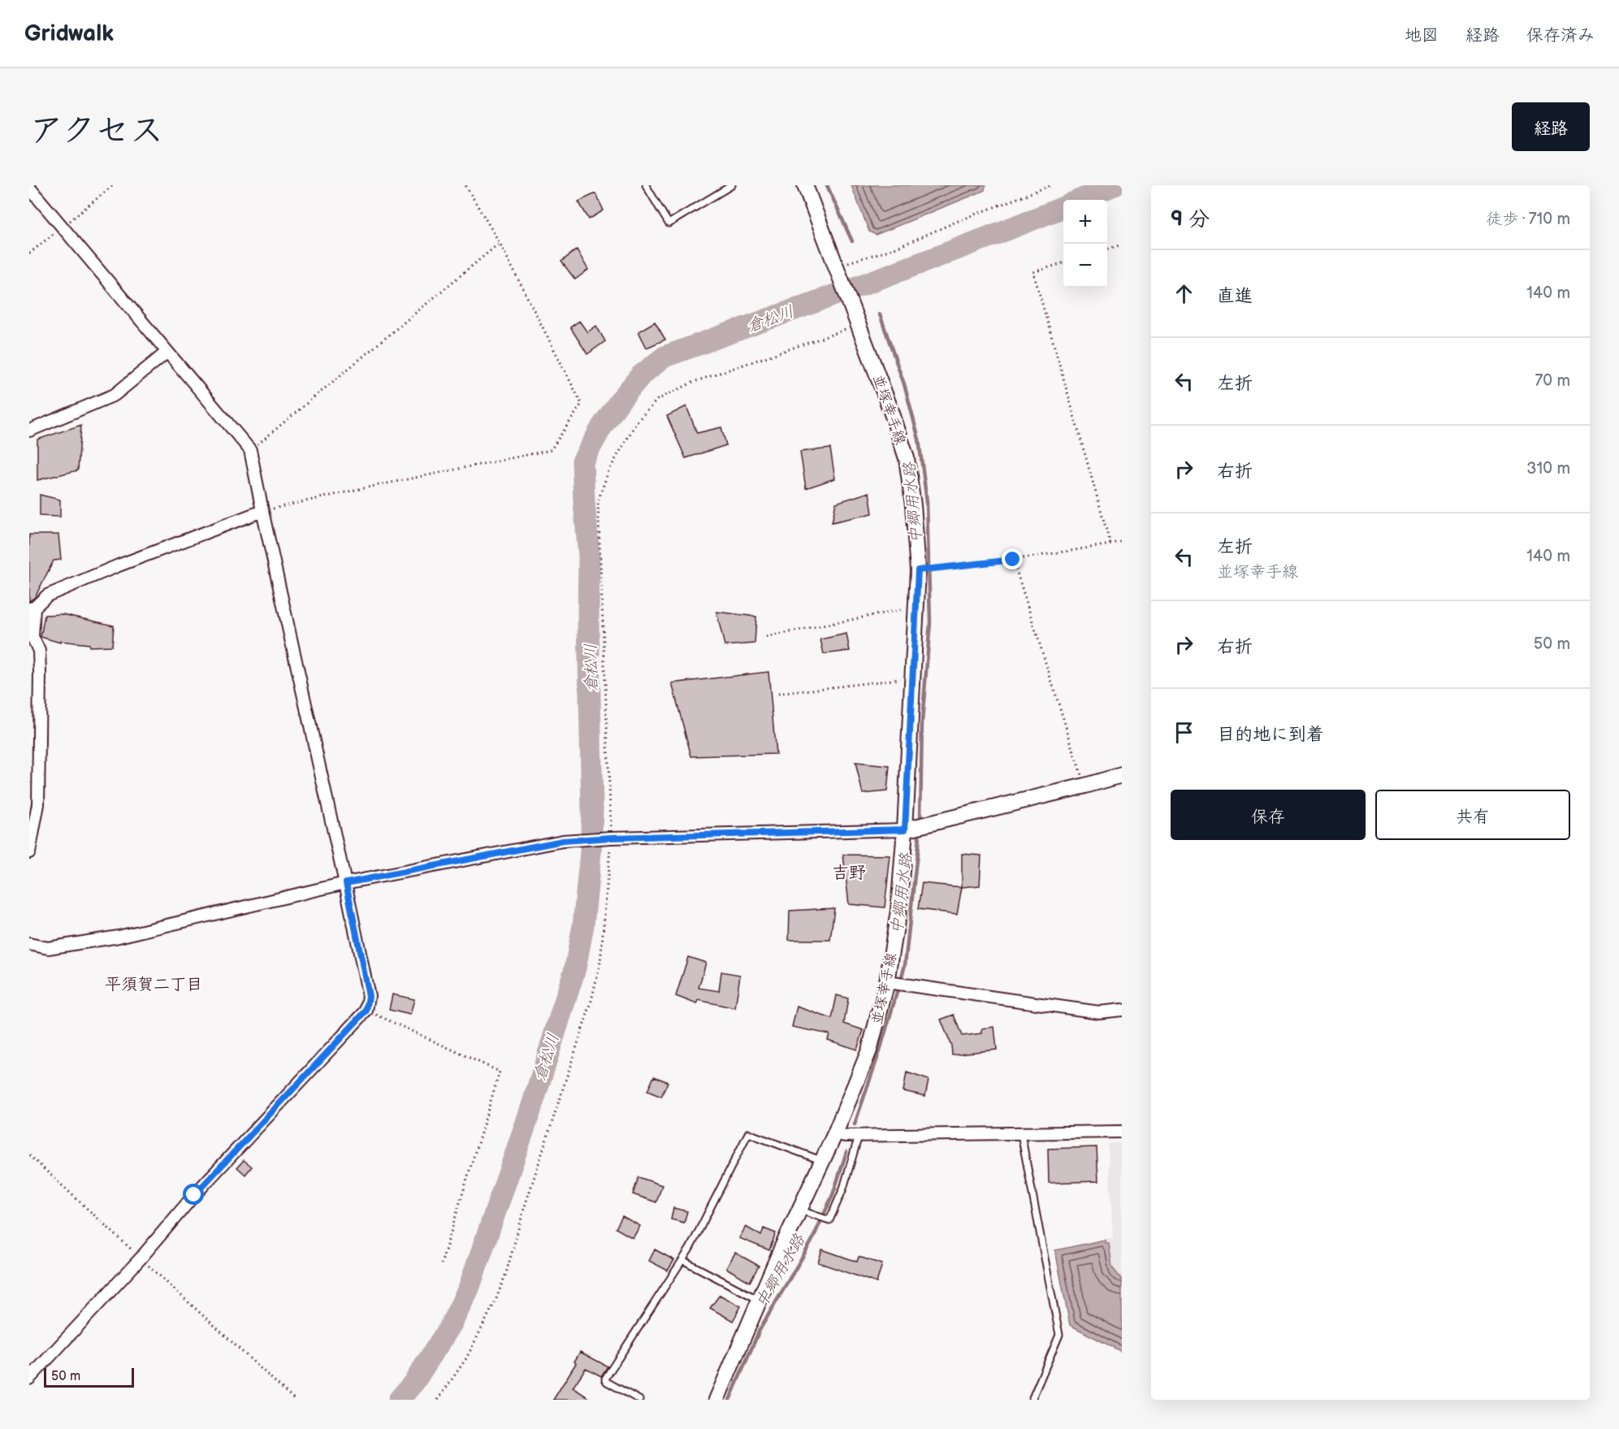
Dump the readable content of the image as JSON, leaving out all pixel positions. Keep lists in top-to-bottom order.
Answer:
{
  "streets": {
    "main road": ["並塚幸手線"]
  },
  "districts": ["吉野", "平須賀二丁目"],
  "water": ["倉松川", "中郷用水路"],
  "scale_bar": "50 m",
  "page": {
    "header": "Gridwalk",
    "nav": ["地図", "経路", "保存済み"],
    "title": "アクセス",
    "buttons": [
      "経路",
      ["保存", "共有"]
    ],
    "heading": ["9 分", "徒歩 · 710 m"],
    "map_buttons": ["+", "−"],
    "list": [
      ["直進", "140 m"],
      ["左折", "70 m"],
      ["右折", "310 m"],
      ["左折", "並塚幸手線", "140 m"],
      ["右折", "50 m"],
      "目的地に到着"
    ],
    "scale": "50 m"
  }
}
